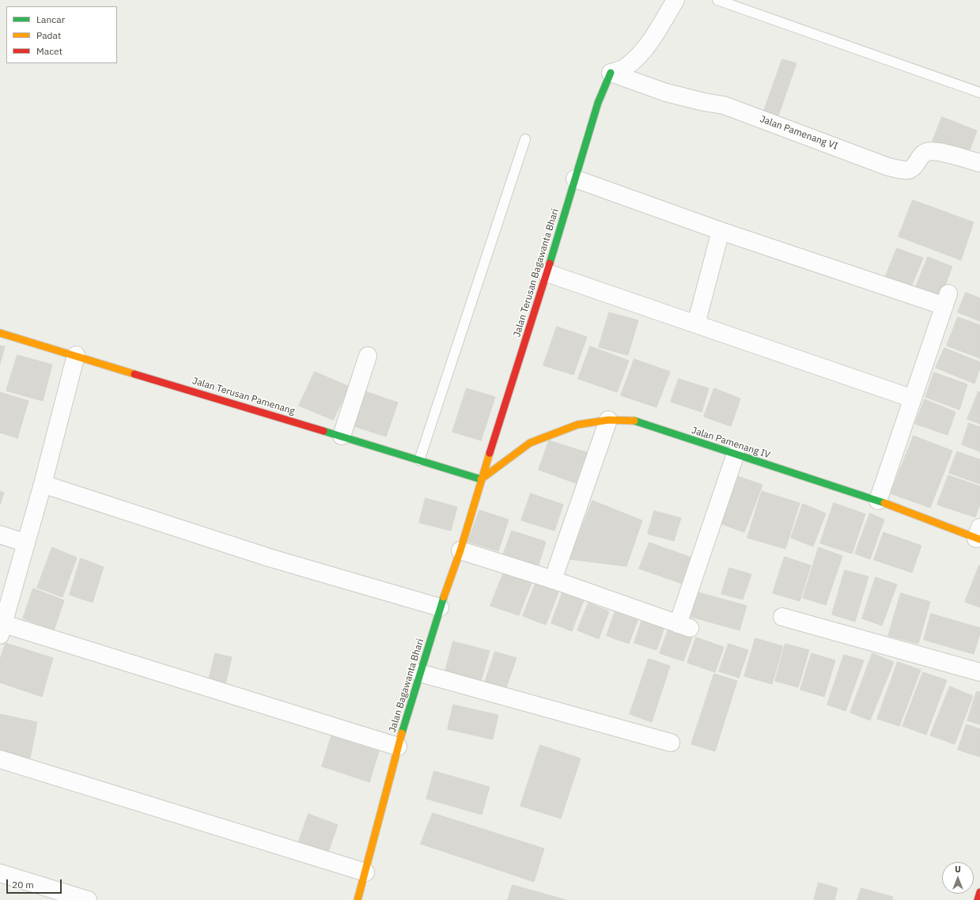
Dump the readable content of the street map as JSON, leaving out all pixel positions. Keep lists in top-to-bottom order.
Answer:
{
  "streets": {
    "street": [
      "Jalan Pamenang VI",
      "Jalan Terusan Bagawanta Bhari",
      "Jalan Terusan Pamenang",
      "Jalan Pamenang IV",
      "Jalan Bagawanta Bhari"
    ]
  },
  "crossings": [
    ["Jalan Pamenang VI", "Jalan Terusan Bagawanta Bhari"],
    ["Jalan Terusan Bagawanta Bhari", "Jalan Terusan Pamenang"],
    ["Jalan Terusan Bagawanta Bhari", "Jalan Pamenang IV"],
    ["Jalan Terusan Bagawanta Bhari", "Jalan Bagawanta Bhari"],
    ["Jalan Terusan Pamenang", "Jalan Pamenang IV"],
    ["Jalan Terusan Pamenang", "Jalan Bagawanta Bhari"],
    ["Jalan Pamenang IV", "Jalan Bagawanta Bhari"]
  ],
  "legend": ["Lancar", "Padat", "Macet"],
  "scale_bar": "20 m",
  "north": "top"
}
